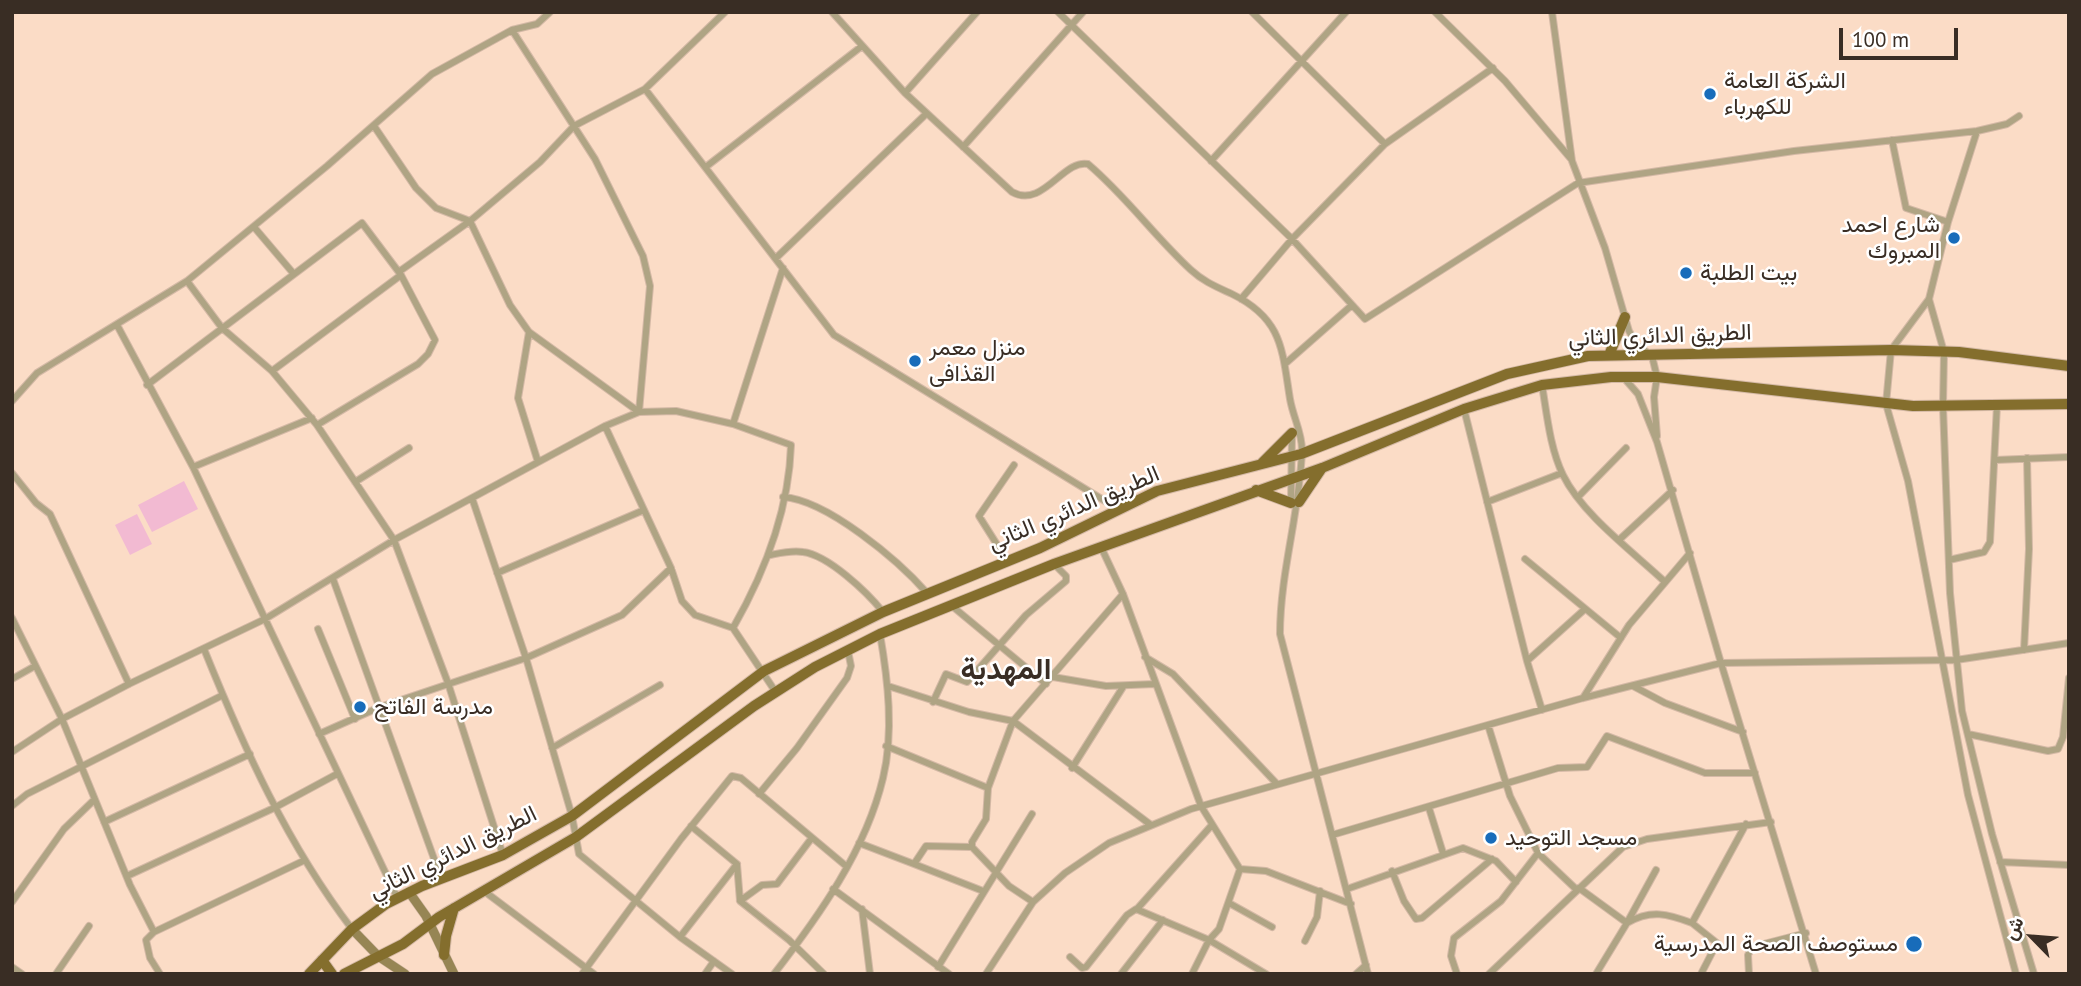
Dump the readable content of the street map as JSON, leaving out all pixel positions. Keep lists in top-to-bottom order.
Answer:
{
  "streets": {
    "main road": ["الطريق الدائري الثاني"]
  },
  "districts": ["المهدية"],
  "places": [
    "الشركة العامة للكهرباء",
    "شارع احمد المبروك",
    "بيت الطلبة",
    "منزل معمر القذافى",
    "مدرسة الفاتح",
    "مسجد التوحيد",
    "مستوصف الصحة المدرسية"
  ],
  "scale_bar": "100 m",
  "north": "top left"
}
